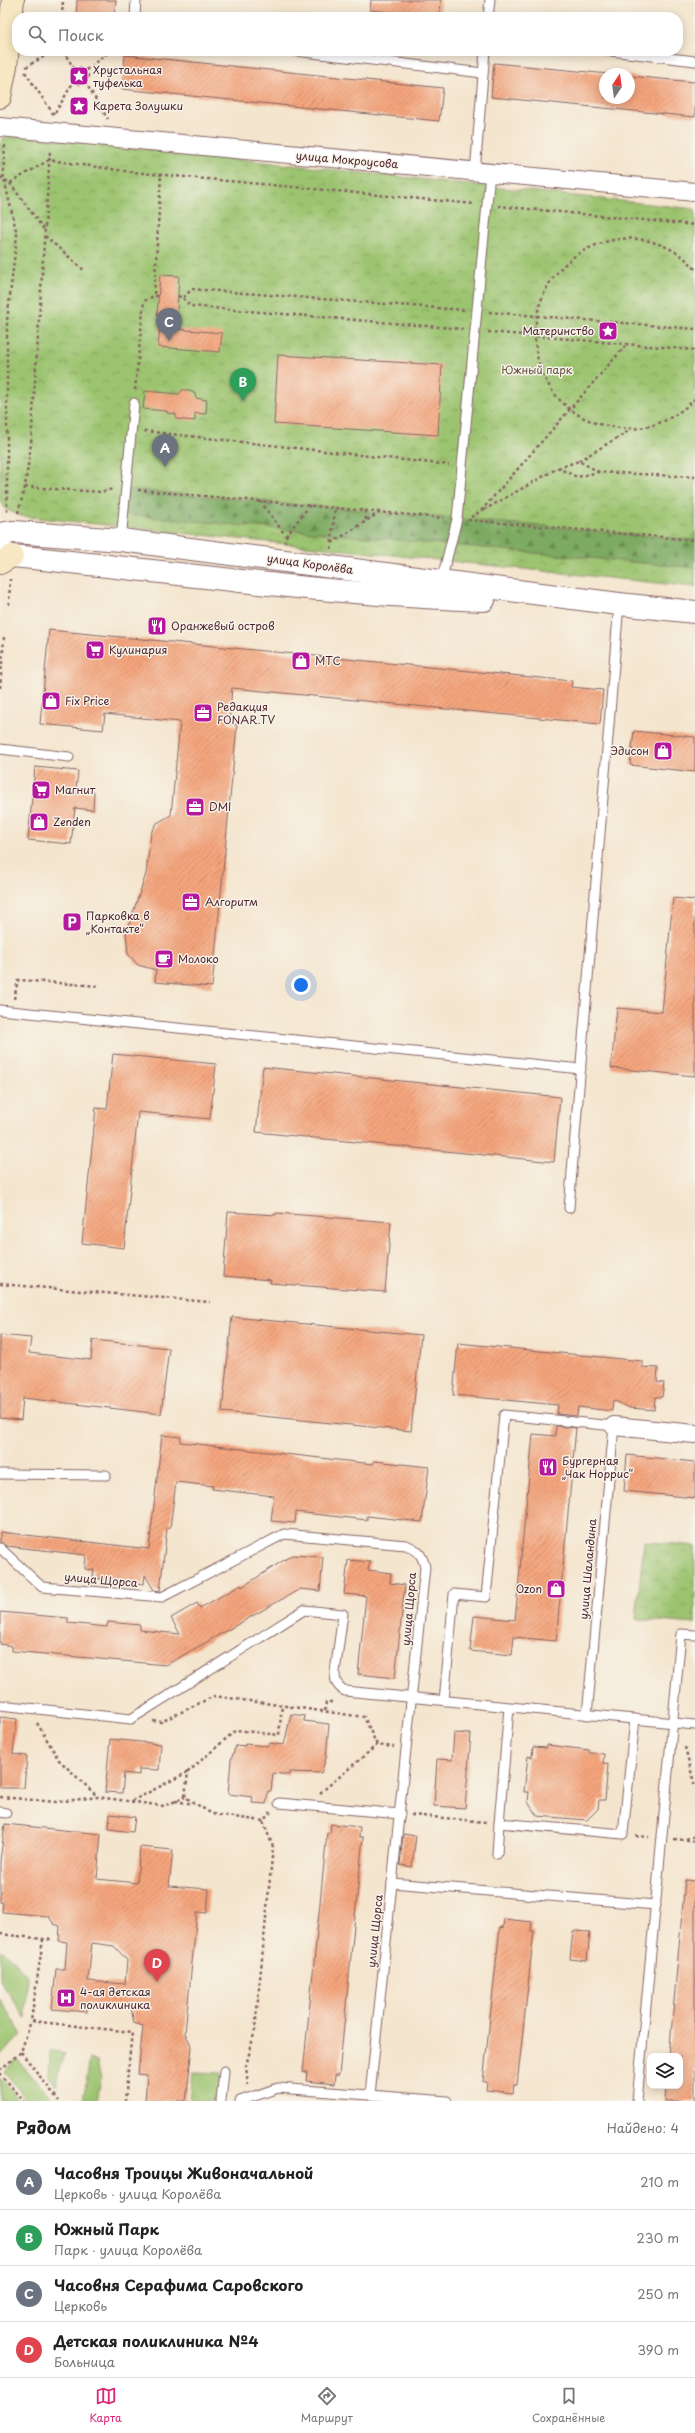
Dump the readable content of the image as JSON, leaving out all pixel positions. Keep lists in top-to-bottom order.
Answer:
{
  "streets": {
    "street": ["улица Мокроусова", "улица Королёва"],
    "lane": ["улица Шаландина", "улица Щорса"]
  },
  "parks": ["Южный парк"],
  "places": {
    "place": ["Хрустальная туфелька", "Карета Золушки", "Материнство"],
    "restaurant": ["Оранжевый остров", "Бургерная „Чак Норрис“"],
    "supermarket": ["Кулинария", "Магнит"],
    "shop": [
      "МТС",
      "Fix Price",
      "Эдисон",
      "Zenden",
      "Ozon"
    ],
    "office": ["Редакция FONAR.TV", "DMI", "Алгоритм"],
    "parking": ["Парковка в „Контакте“"],
    "cafe": ["Молоко"],
    "hospital": ["4-ая детская поликлиника"]
  },
  "north": "top",
  "page": {
    "search": "Поиск",
    "pins": [
      "C",
      "B",
      "A",
      "D"
    ],
    "heading": ["Рядом", "Найдено: 4"],
    "list": [
      {
        "mark": "A",
        "name": "Часовня Троицы Живоначальной",
        "note": "Церковь · улица Королёва",
        "value": "210 m"
      },
      {
        "mark": "B",
        "name": "Южный Парк",
        "note": "Парк · улица Королёва",
        "value": "230 m"
      },
      {
        "mark": "C",
        "name": "Часовня Серафима Саровского",
        "note": "Церковь",
        "value": "250 m"
      },
      {
        "mark": "D",
        "name": "Детская поликлиника №4",
        "note": "Больница",
        "value": "390 m"
      }
    ],
    "nav": ["Карта", "Маршрут", "Сохранённые"]
  }
}
